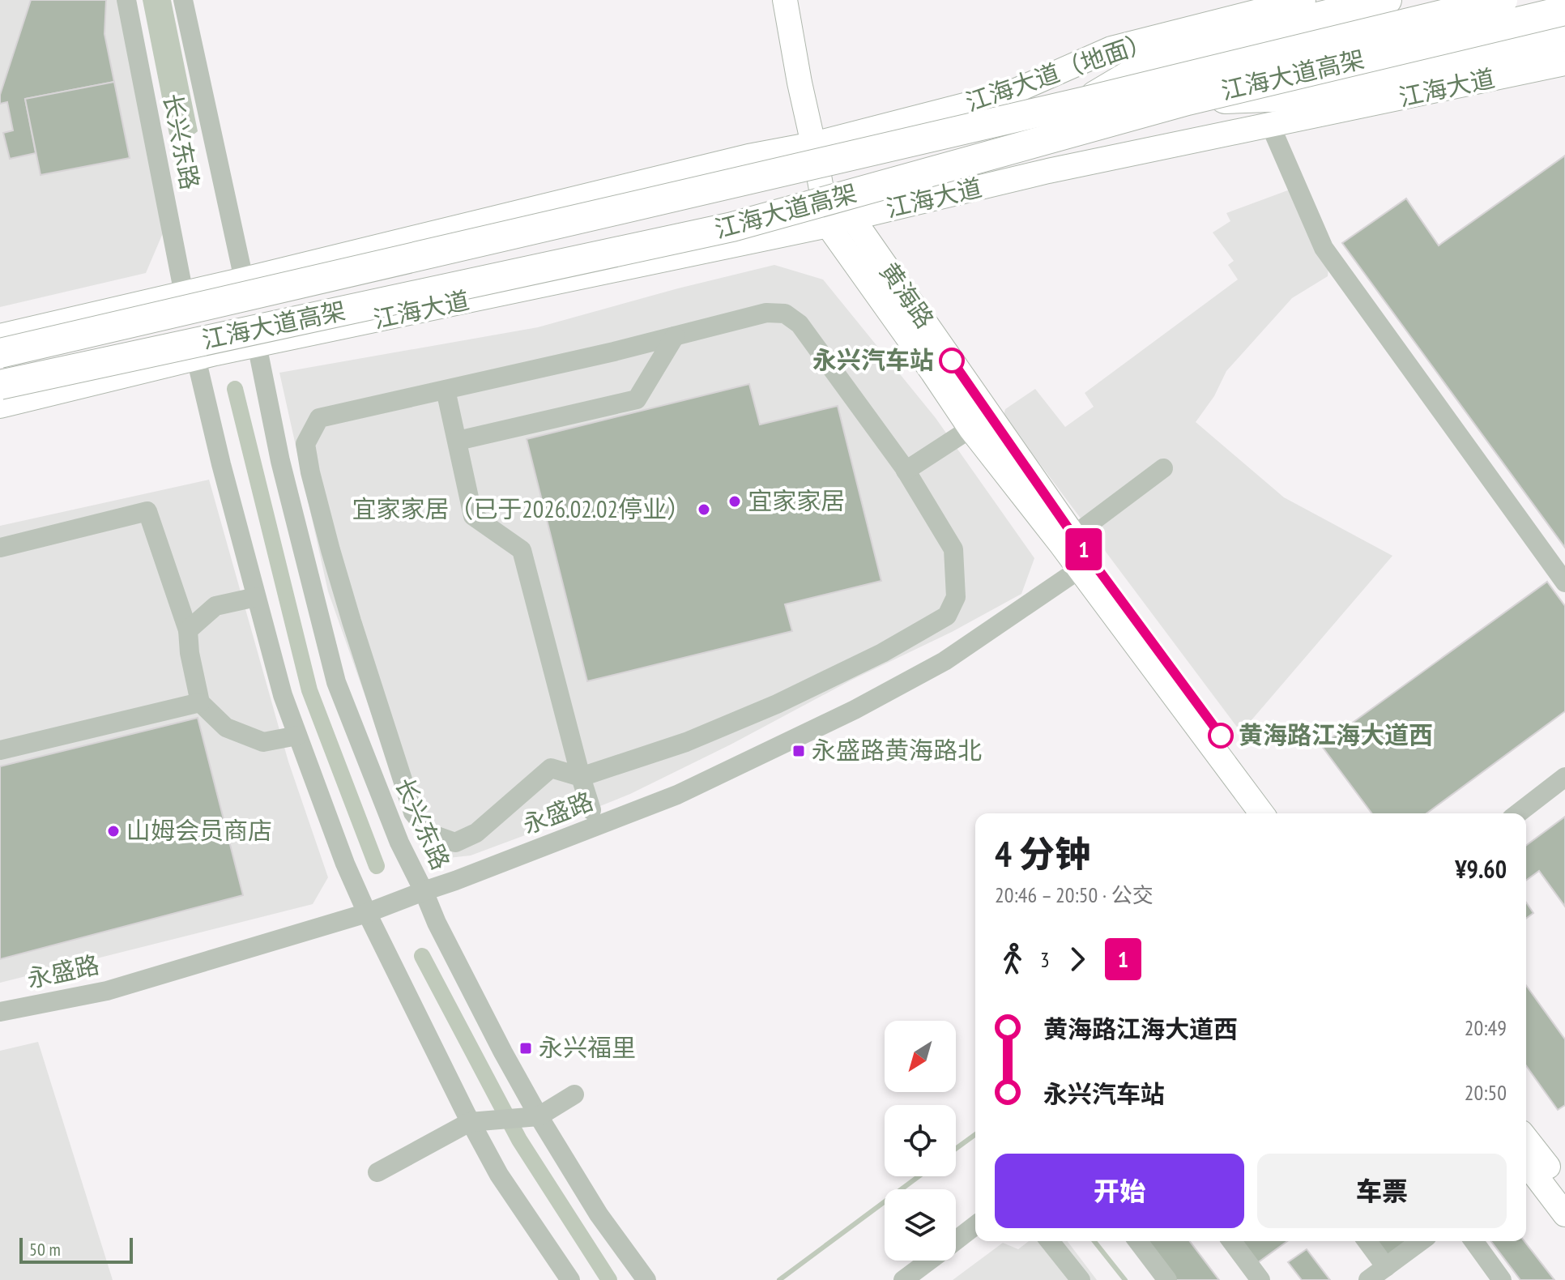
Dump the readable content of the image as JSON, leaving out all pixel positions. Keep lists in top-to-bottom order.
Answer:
{
  "streets": {
    "highway": ["江海大道高架"],
    "main road": ["江海大道（地面）", "江海大道", "黄海路"],
    "street": ["长兴东路", "永盛路"]
  },
  "crossings": [
    ["江海大道（地面）", "黄海路"],
    ["江海大道", "长兴东路"],
    ["江海大道", "黄海路"],
    ["长兴东路", "永盛路"],
    ["黄海路", "永盛路"]
  ],
  "places": {
    "other": [
      "永兴汽车站",
      "宜家家居",
      "宜家家居（已于2026.02.02停业）",
      "黄海路江海大道西",
      "山姆会员商店"
    ],
    "transit": ["永盛路黄海路北", "永兴福里"]
  },
  "lines": ["bus line 1"],
  "scale_bar": "50 m",
  "north": "bottom left",
  "page": {
    "on_map": "1",
    "heading": ["4 分钟", "20:46 – 20:50 · 公交", "¥9.60"],
    "legs": ["3", "1"],
    "list": [
      {
        "name": "黄海路江海大道西",
        "value": "20:49"
      },
      {
        "name": "永兴汽车站",
        "value": "20:50"
      }
    ],
    "buttons": ["开始", "车票"],
    "scale": "50 m"
  }
}
